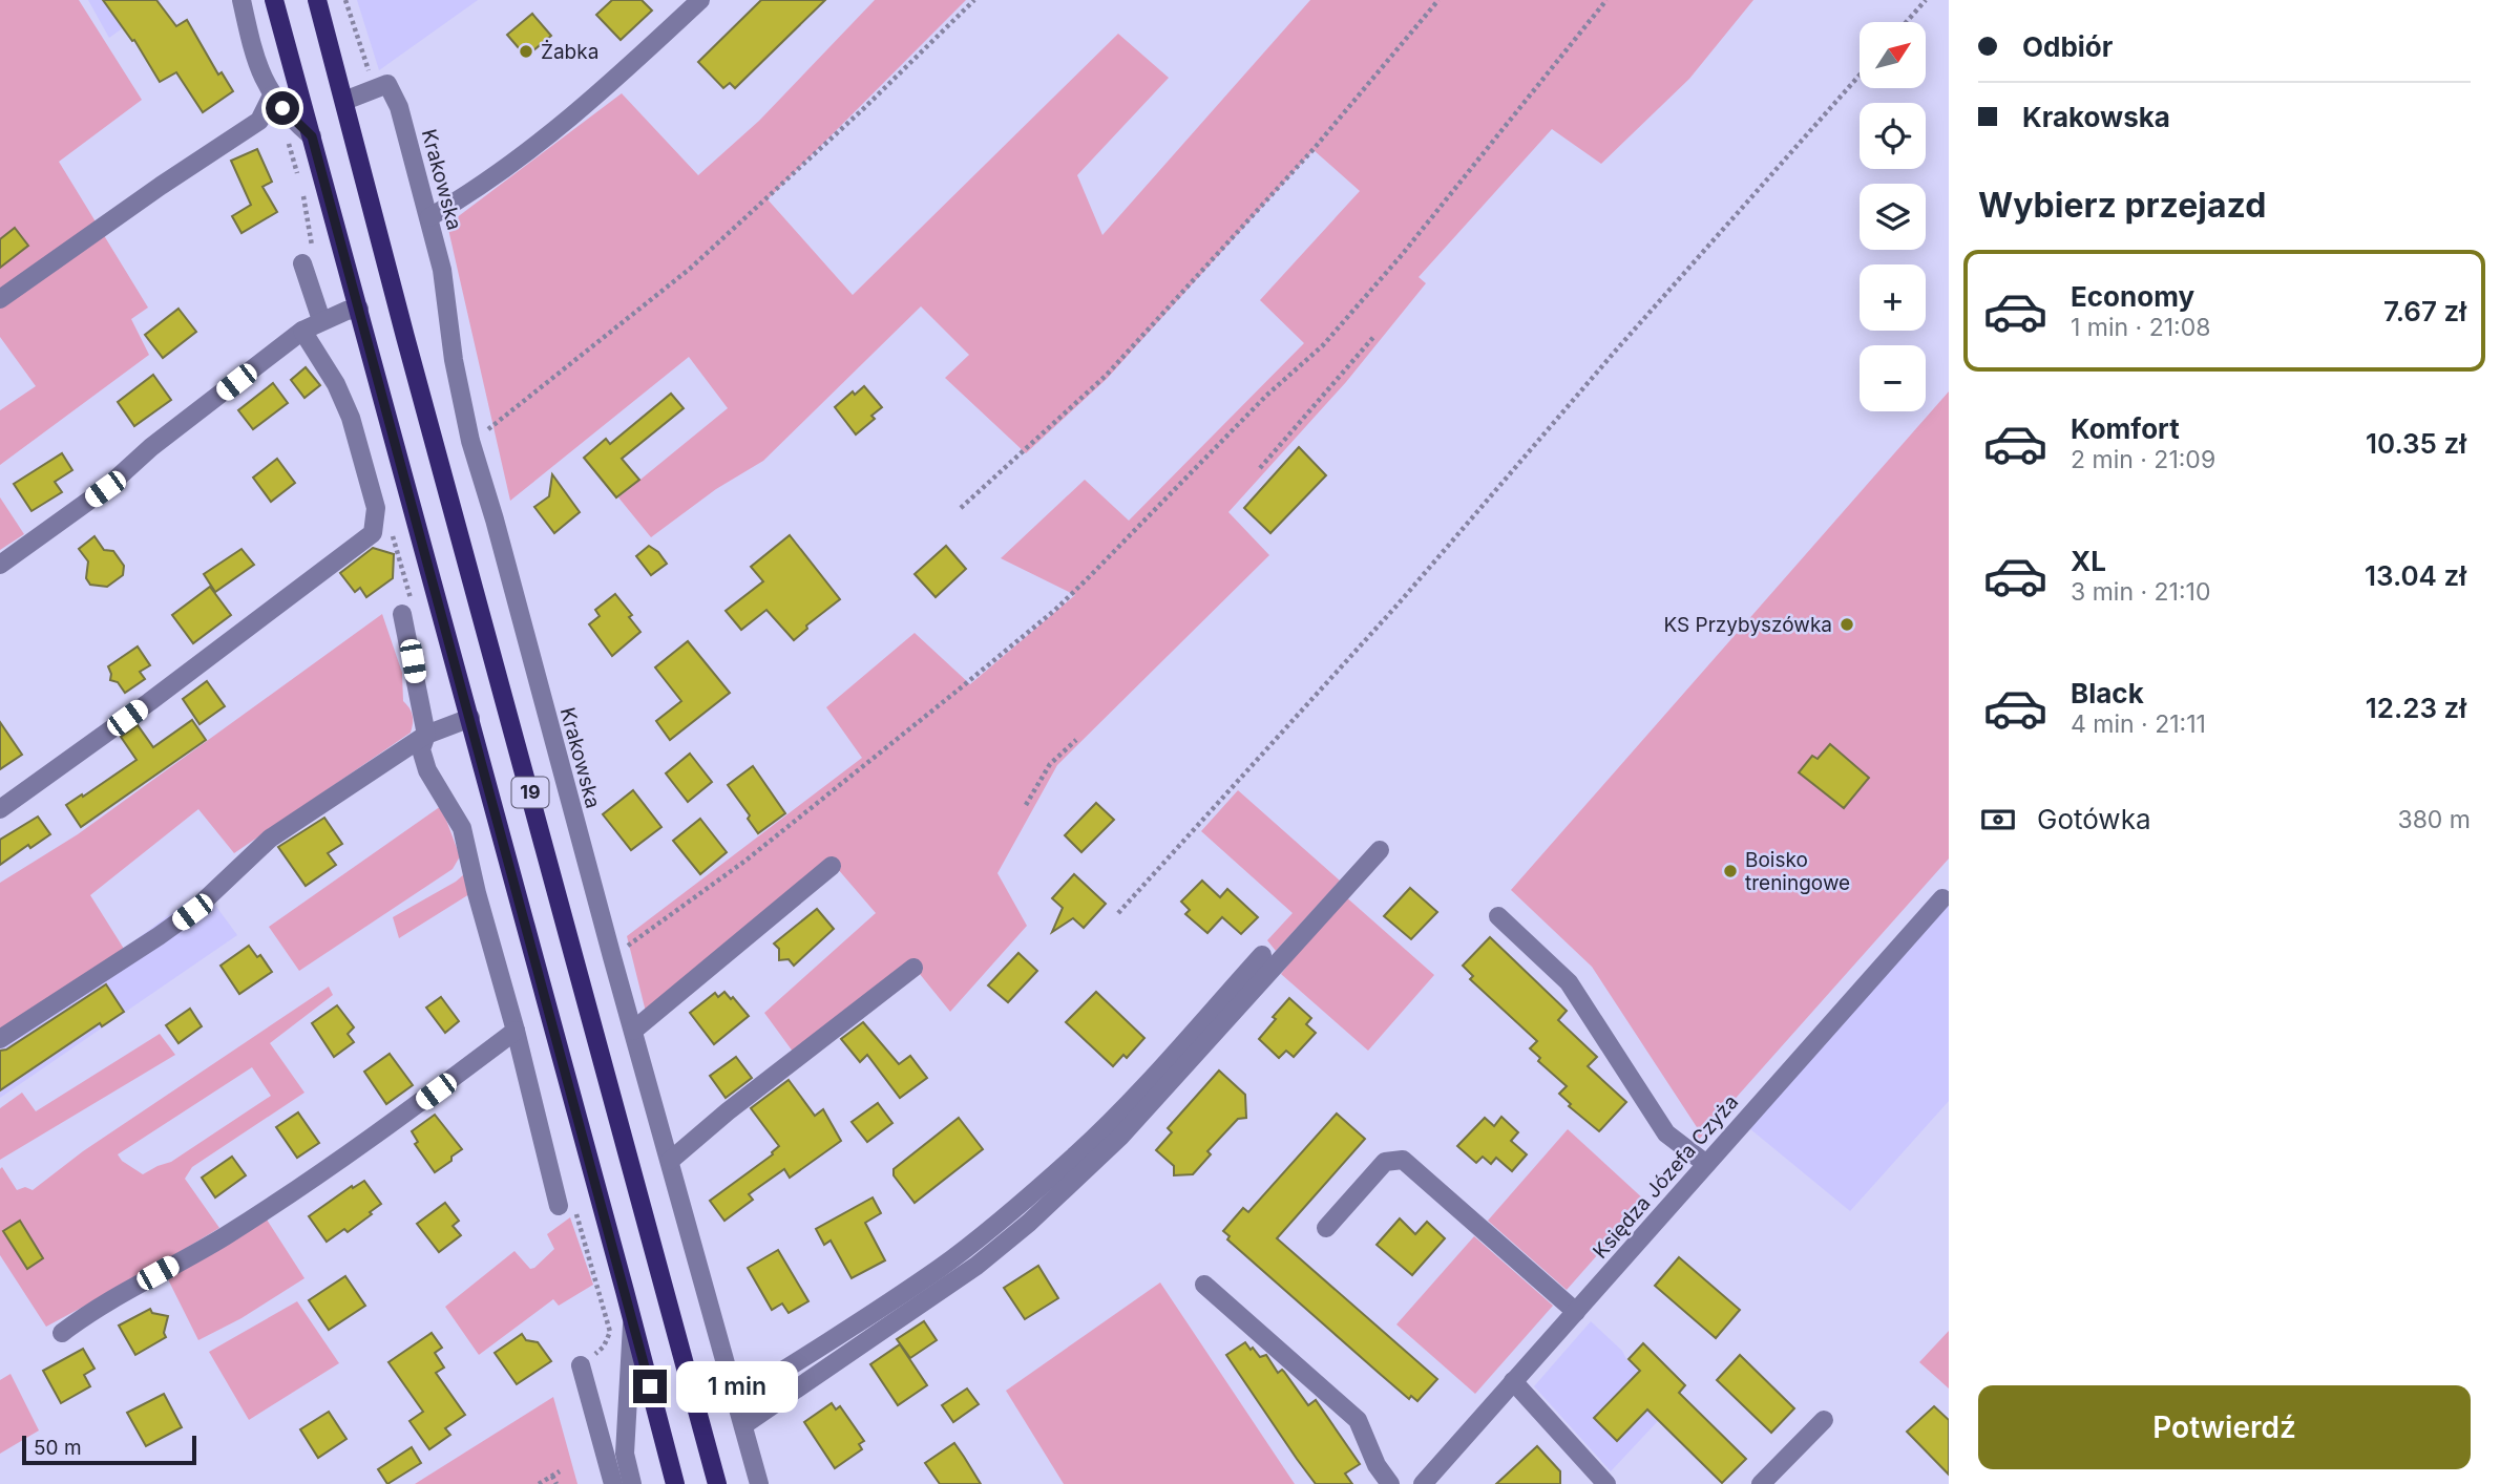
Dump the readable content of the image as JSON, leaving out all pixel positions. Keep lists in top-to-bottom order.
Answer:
{
  "streets": {
    "main road": ["19"],
    "street": ["Krakowska", "Księdza Józefa Czyża"]
  },
  "places": ["Żabka", "KS Przybyszówka", "Boisko treningowe"],
  "scale_bar": "50 m",
  "north": "top right",
  "page": {
    "banner": ["Odbiór", "Krakowska"],
    "map_buttons": ["+", "−"],
    "heading": "Wybierz przejazd",
    "list": [
      {
        "name": "Economy",
        "note": "1 min · 21:08",
        "value": "7.67 zł"
      },
      {
        "name": "Komfort",
        "note": "2 min · 21:09",
        "value": "10.35 zł"
      },
      {
        "name": "XL",
        "note": "3 min · 21:10",
        "value": "13.04 zł"
      },
      {
        "name": "Black",
        "note": "4 min · 21:11",
        "value": "12.23 zł"
      }
    ],
    "pay": ["Gotówka", "380 m"],
    "bubble": "1 min",
    "buttons": "Potwierdź",
    "scale": "50 m"
  }
}
